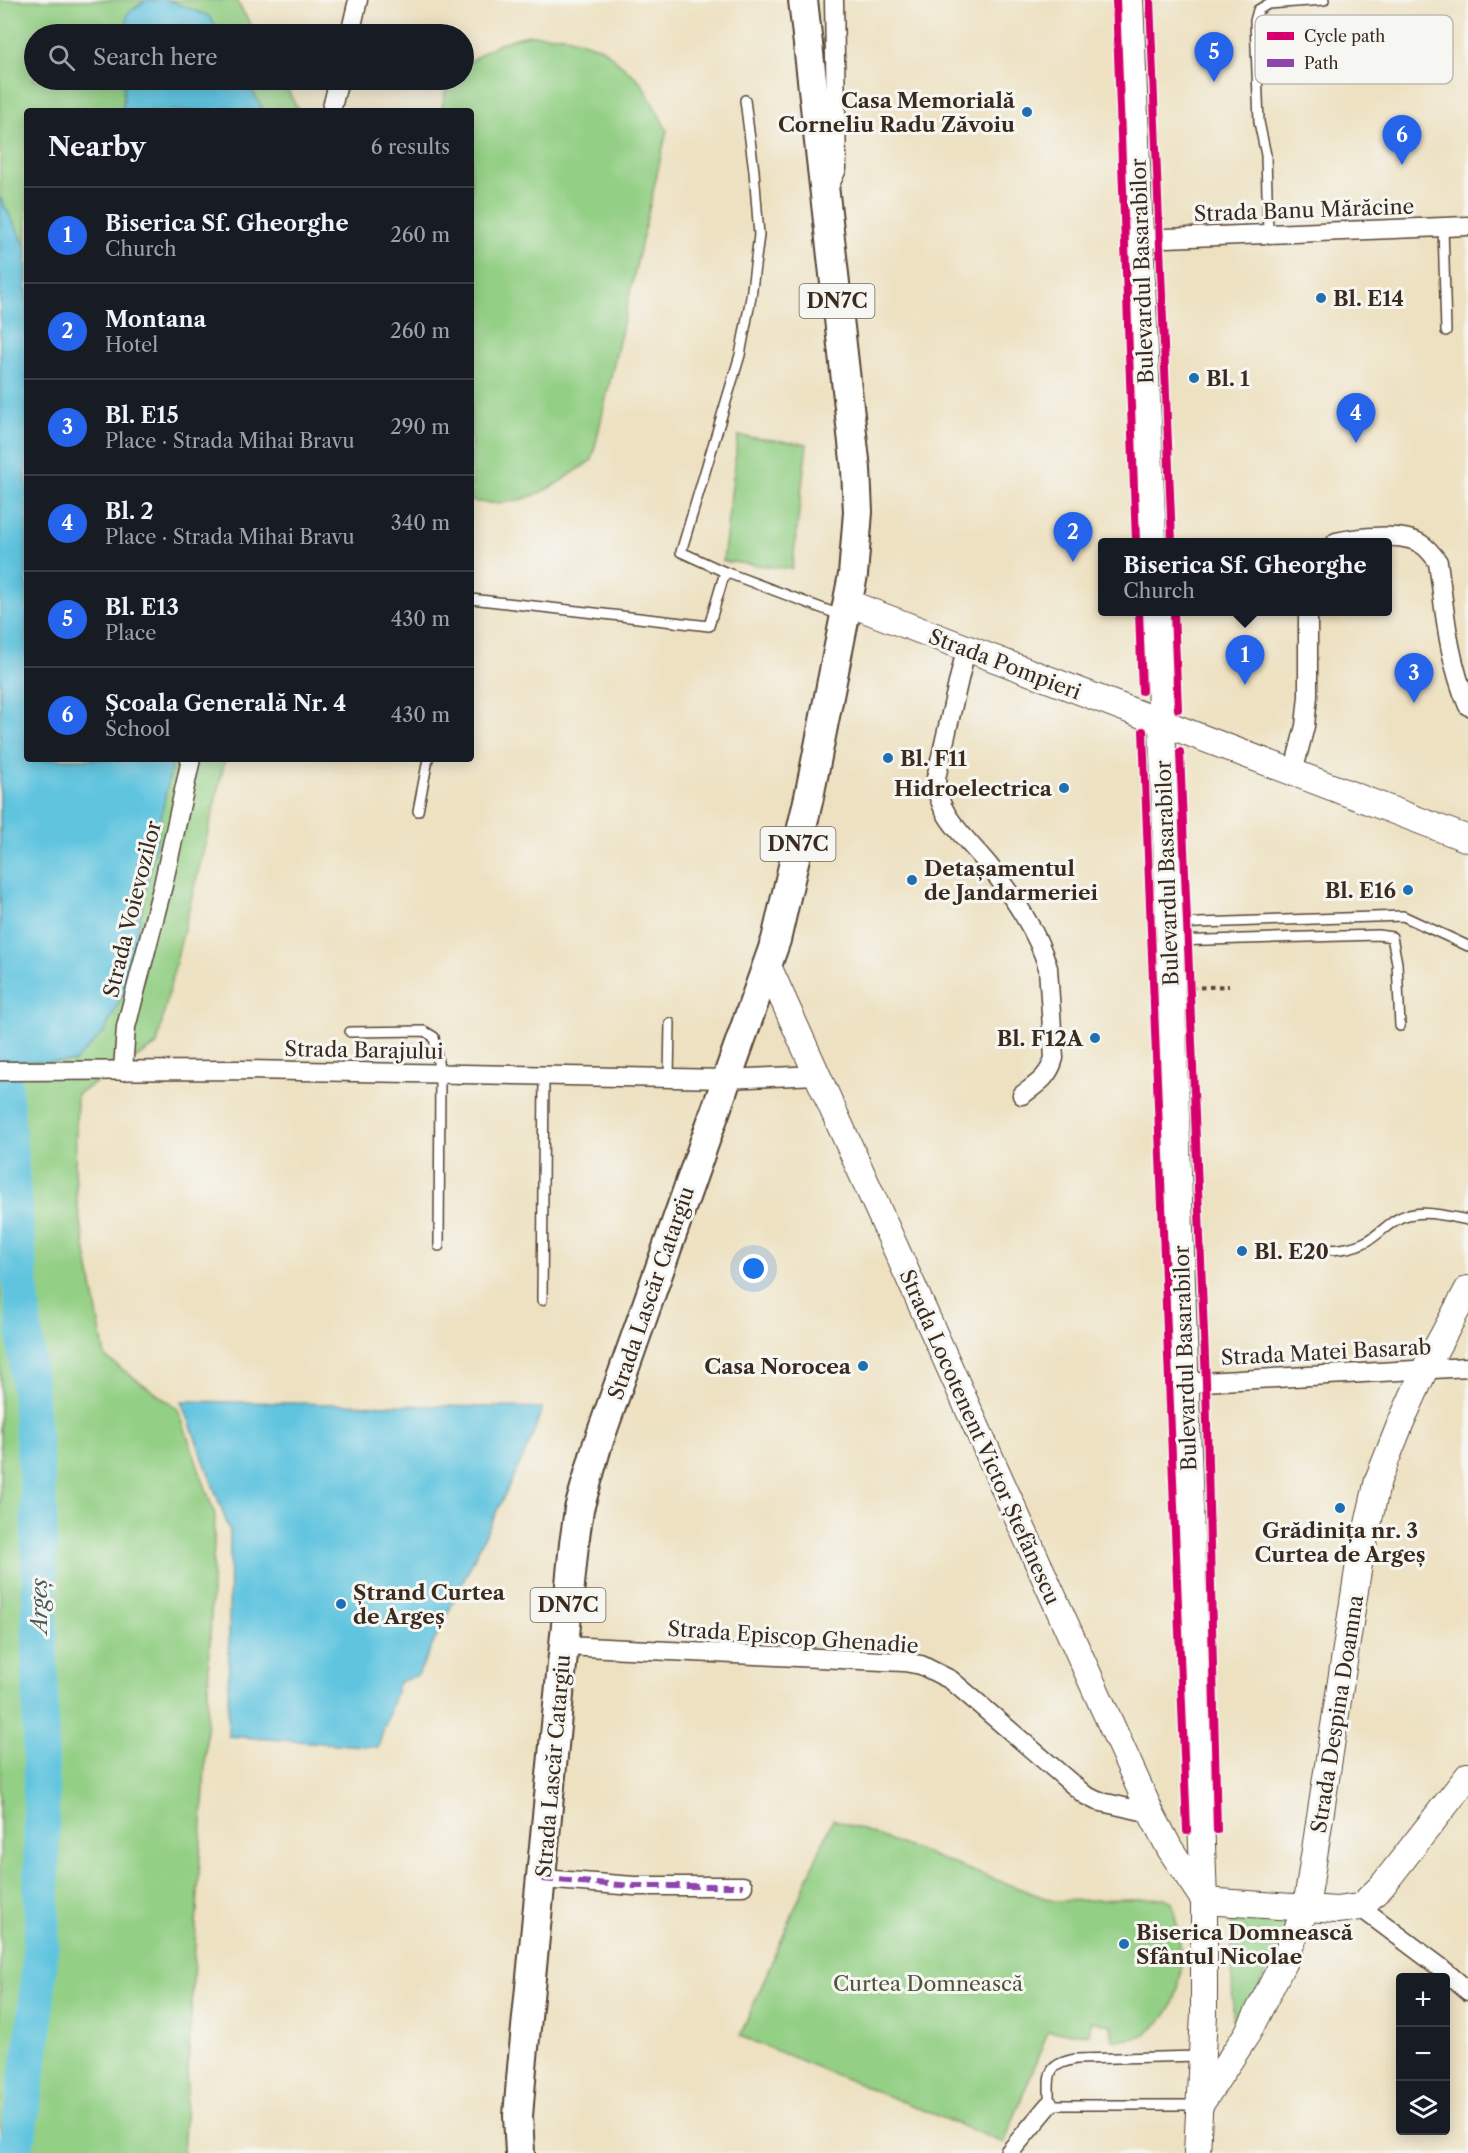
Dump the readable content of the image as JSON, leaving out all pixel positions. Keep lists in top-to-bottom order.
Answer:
{
  "streets": {
    "main road": [
      "Bulevardul Basarabilor",
      "DN7C",
      "Strada Pompieri",
      "Strada Lascăr Catargiu",
      "Strada Locotenent Victor Ștefănescu",
      "Strada Despina Doamna"
    ],
    "street": [
      "Strada Banu Mărăcine",
      "Strada Voievozilor",
      "Strada Barajului",
      "Strada Matei Basarab",
      "Strada Episcop Ghenadie"
    ]
  },
  "crossings": [
    ["Strada Banu Mărăcine", "Bulevardul Basarabilor"],
    ["Bulevardul Basarabilor", "Strada Pompieri"],
    ["Bulevardul Basarabilor", "Strada Matei Basarab"],
    ["Bulevardul Basarabilor", "Strada Locotenent Victor Ștefănescu"],
    ["Bulevardul Basarabilor", "Strada Despina Doamna"],
    ["DN7C", "Strada Pompieri"],
    ["DN7C", "Strada Barajului"],
    ["DN7C", "Strada Lascăr Catargiu"],
    ["DN7C", "Strada Locotenent Victor Ștefănescu"],
    ["Strada Voievozilor", "Strada Barajului"],
    ["Strada Barajului", "Strada Lascăr Catargiu"],
    ["Strada Barajului", "Strada Locotenent Victor Ștefănescu"],
    ["Strada Lascăr Catargiu", "Strada Episcop Ghenadie"],
    ["Strada Matei Basarab", "Strada Despina Doamna"],
    ["Strada Locotenent Victor Ștefănescu", "Strada Episcop Ghenadie"]
  ],
  "water": ["Argeș"],
  "parks": ["Curtea Domnească"],
  "places": [
    "Casa Memorială Corneliu Radu Zăvoiu",
    "Bl. E14",
    "Bl. 1",
    "Bl. F11",
    "Hidroelectrica",
    "Detașamentul de Jandarmeriei",
    "Bl. E16",
    "Bl. F12A",
    "Bl. E20",
    "Casa Norocea",
    "Grădinița nr. 3 Curtea de Argeș",
    "Ștrand Curtea de Argeș",
    "Biserica Domnească Sfântul Nicolae"
  ],
  "legend": ["Cycle path", "Path"],
  "page": {
    "search": "Search here",
    "pins": [
      "5",
      "6",
      "4",
      "2",
      "1",
      "3"
    ],
    "heading": ["Nearby", "6 results"],
    "list": [
      {
        "mark": "1",
        "name": "Biserica Sf. Gheorghe",
        "note": "Church",
        "value": "260 m"
      },
      {
        "mark": "2",
        "name": "Montana",
        "note": "Hotel",
        "value": "260 m"
      },
      {
        "mark": "3",
        "name": "Bl. E15",
        "note": "Place · Strada Mihai Bravu",
        "value": "290 m"
      },
      {
        "mark": "4",
        "name": "Bl. 2",
        "note": "Place · Strada Mihai Bravu",
        "value": "340 m"
      },
      {
        "mark": "5",
        "name": "Bl. E13",
        "note": "Place",
        "value": "430 m"
      },
      {
        "mark": "6",
        "name": "Școala Generală Nr. 4",
        "note": "School",
        "value": "430 m"
      }
    ],
    "popup": ["Biserica Sf. Gheorghe", "Church"],
    "map_buttons": ["+", "−"]
  }
}
